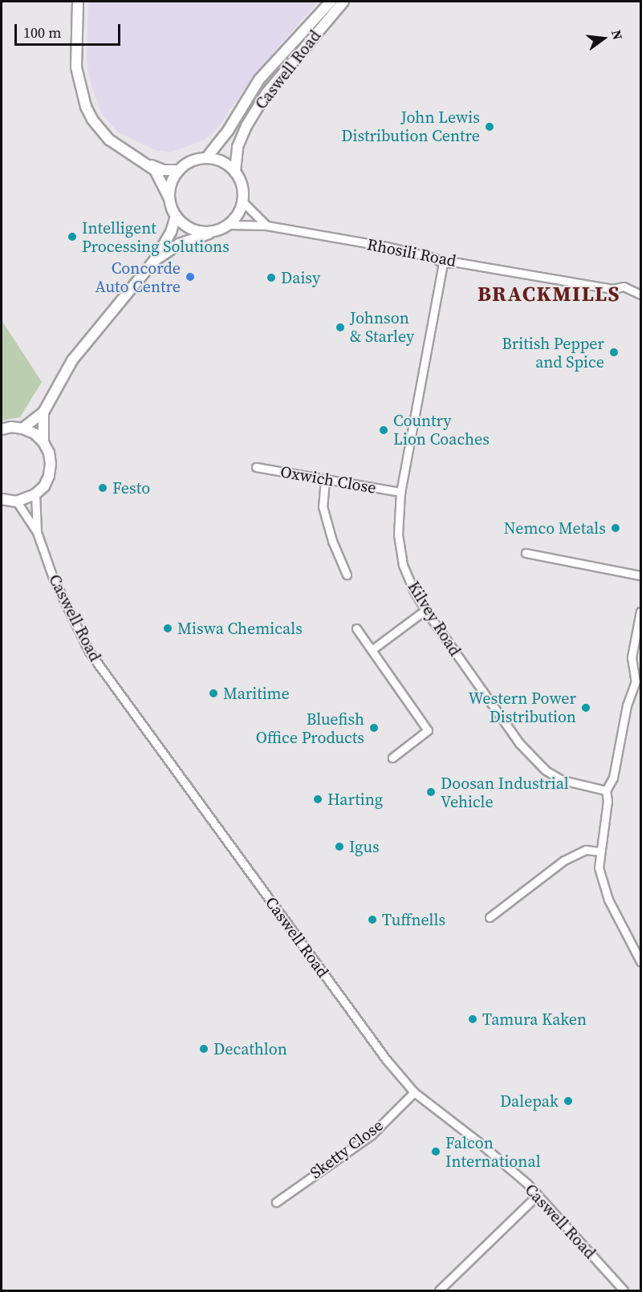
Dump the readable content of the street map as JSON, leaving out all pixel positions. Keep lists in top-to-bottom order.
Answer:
{
  "streets": {
    "street": [
      "Caswell Road",
      "Rhosili Road",
      "Oxwich Close",
      "Kilvey Road",
      "Sketty Close"
    ]
  },
  "crossings": [
    ["Caswell Road", "Rhosili Road"],
    ["Caswell Road", "Sketty Close"],
    ["Rhosili Road", "Kilvey Road"],
    ["Oxwich Close", "Kilvey Road"]
  ],
  "districts": ["BRACKMILLS"],
  "places": [
    "John Lewis Distribution Centre",
    "Intelligent Processing Solutions",
    "Concorde Auto Centre",
    "Daisy",
    "Johnson & Starley",
    "British Pepper and Spice",
    "Country Lion Coaches",
    "Festo",
    "Nemco Metals",
    "Miswa Chemicals",
    "Maritime",
    "Western Power Distribution",
    "Bluefish Office Products",
    "Doosan Industrial Vehicle",
    "Harting",
    "Igus",
    "Tuffnells",
    "Tamura Kaken",
    "Decathlon",
    "Dalepak",
    "Falcon International"
  ],
  "scale_bar": "100 m",
  "north": "right"
}
